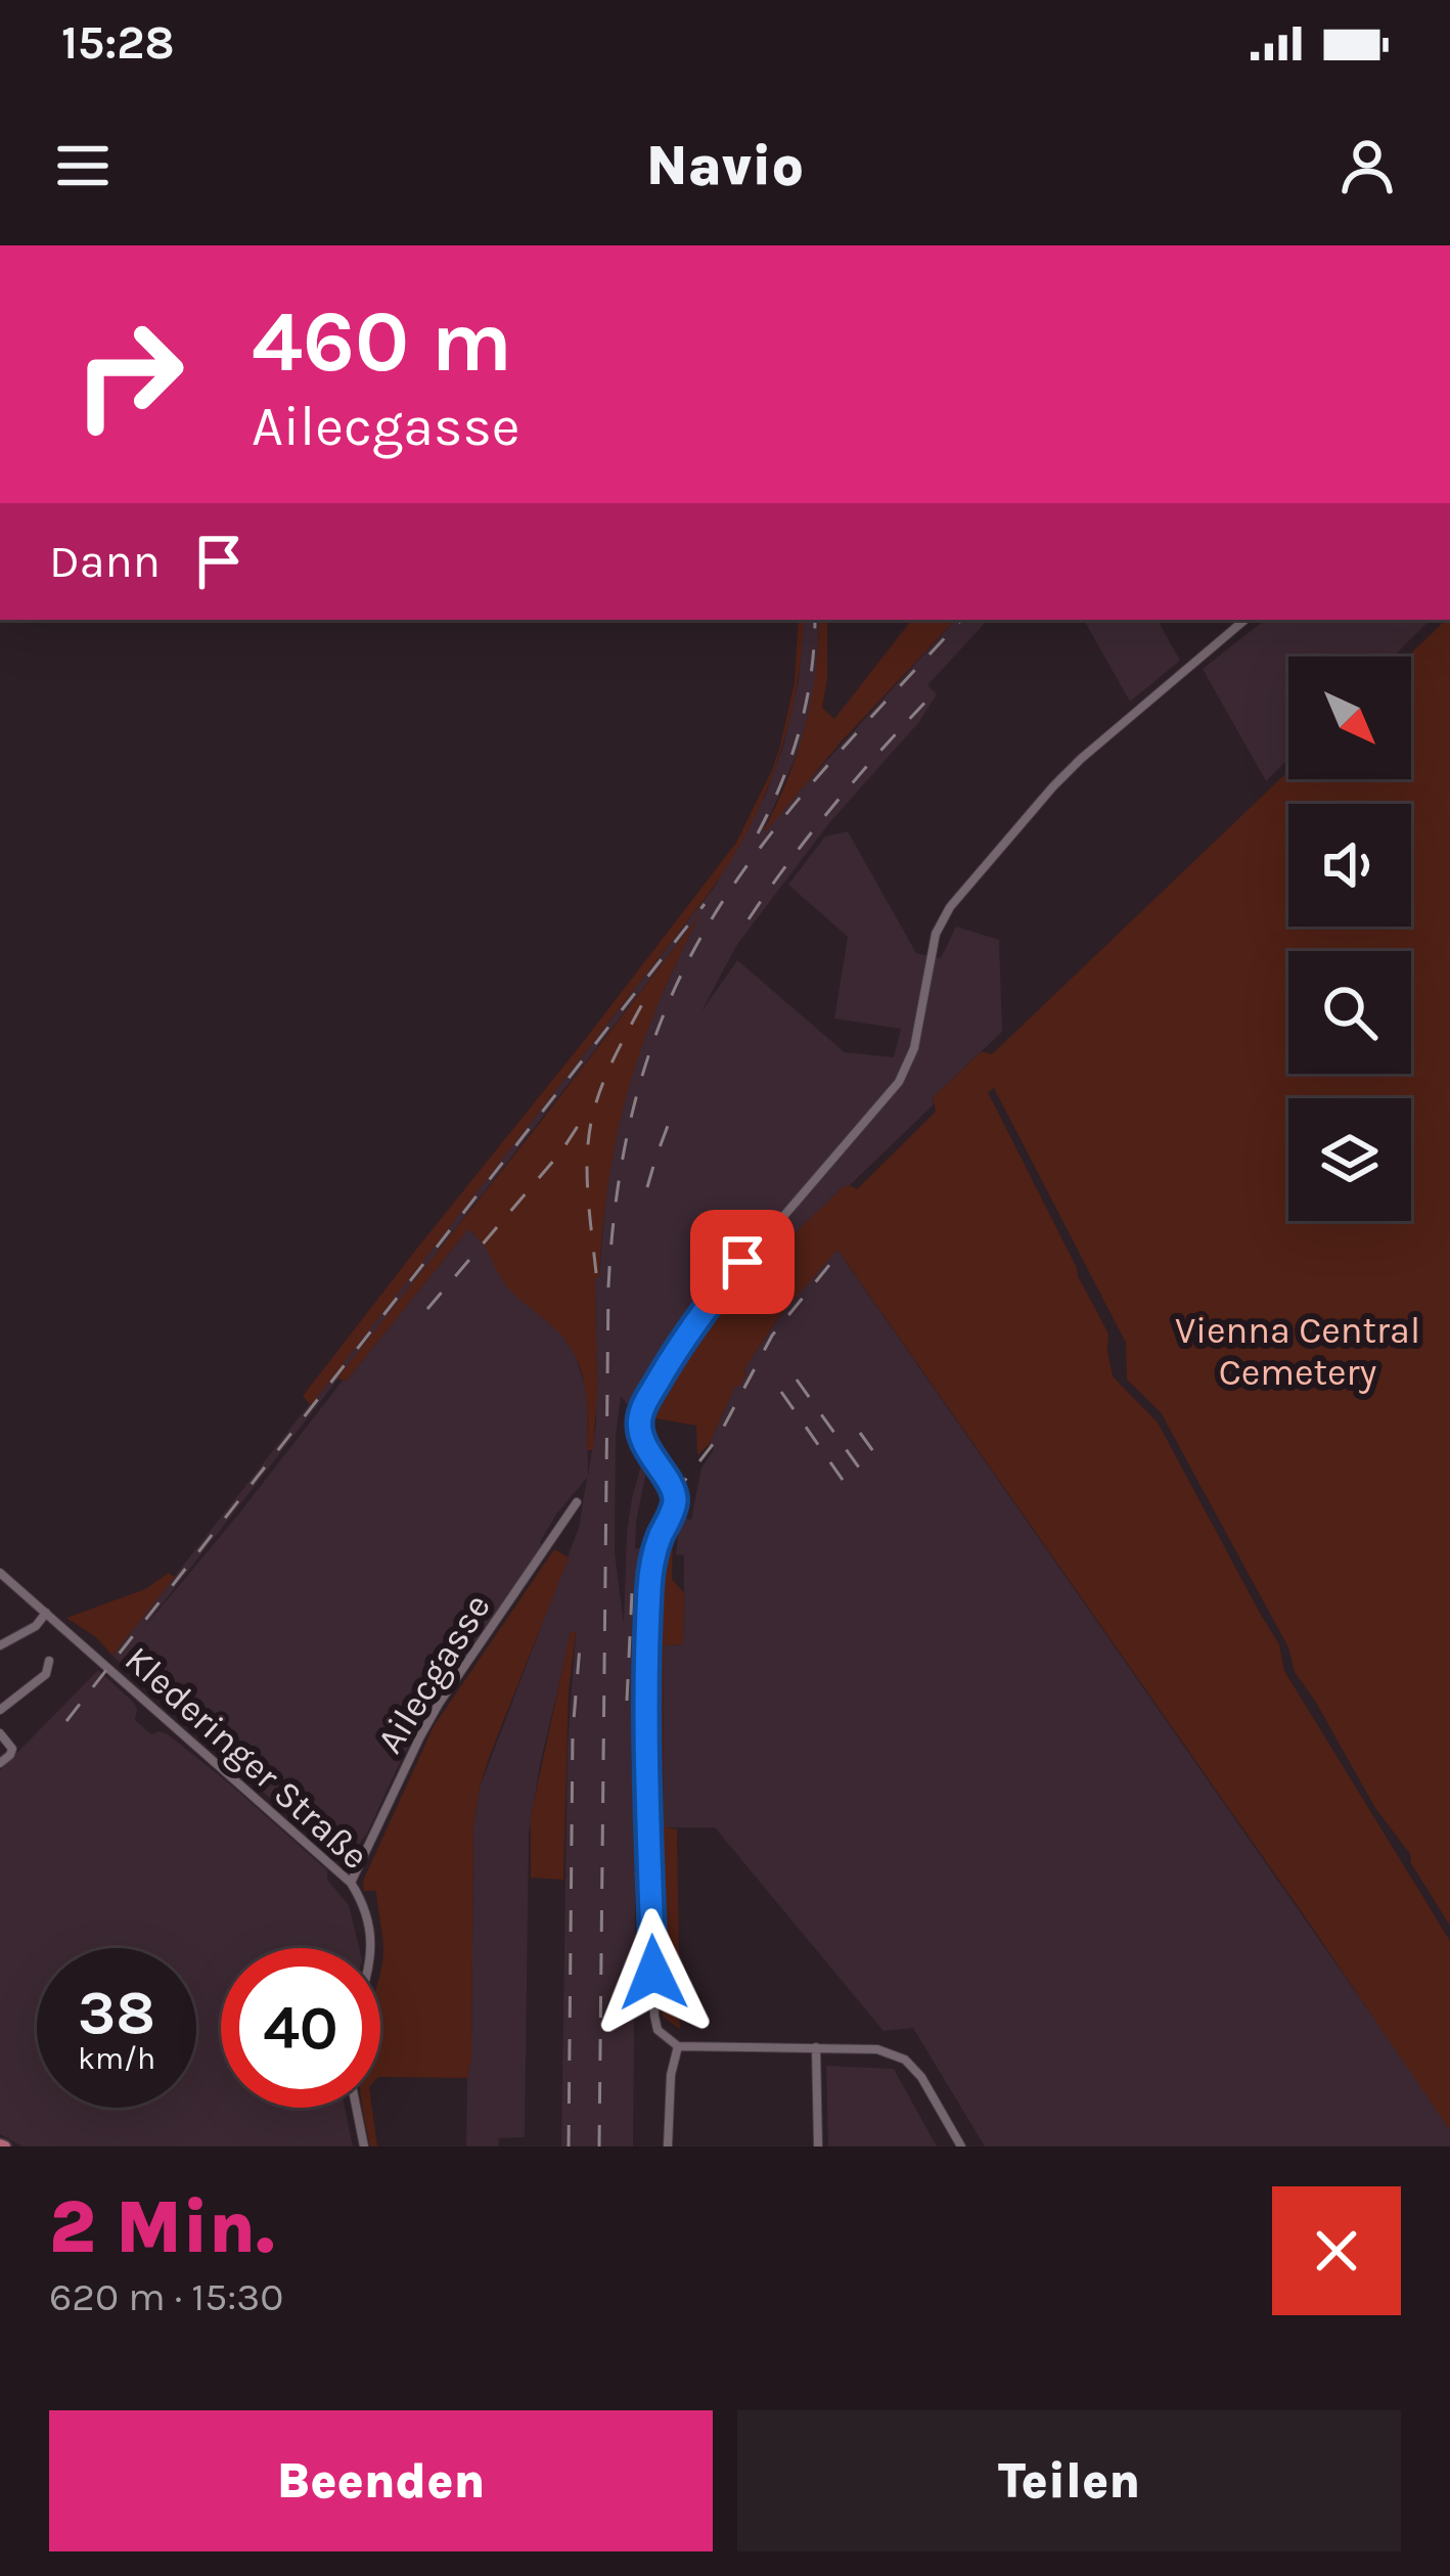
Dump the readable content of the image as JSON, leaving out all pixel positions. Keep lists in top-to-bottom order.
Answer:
{
  "streets": {
    "street": ["Ailecgasse", "Klederinger Straße"]
  },
  "crossings": [
    ["Ailecgasse", "Klederinger Straße"]
  ],
  "parks": ["Vienna Central Cemetery"],
  "north": "bottom right",
  "page": {
    "status": "15:28",
    "header": "Navio",
    "turn": ["460 m", "Ailecgasse"],
    "then": "Dann",
    "speed": "38 km/h",
    "limit": "40",
    "heading": ["2 Min.", "620 m · 15:30"],
    "buttons": ["Beenden", "Teilen"]
  }
}
